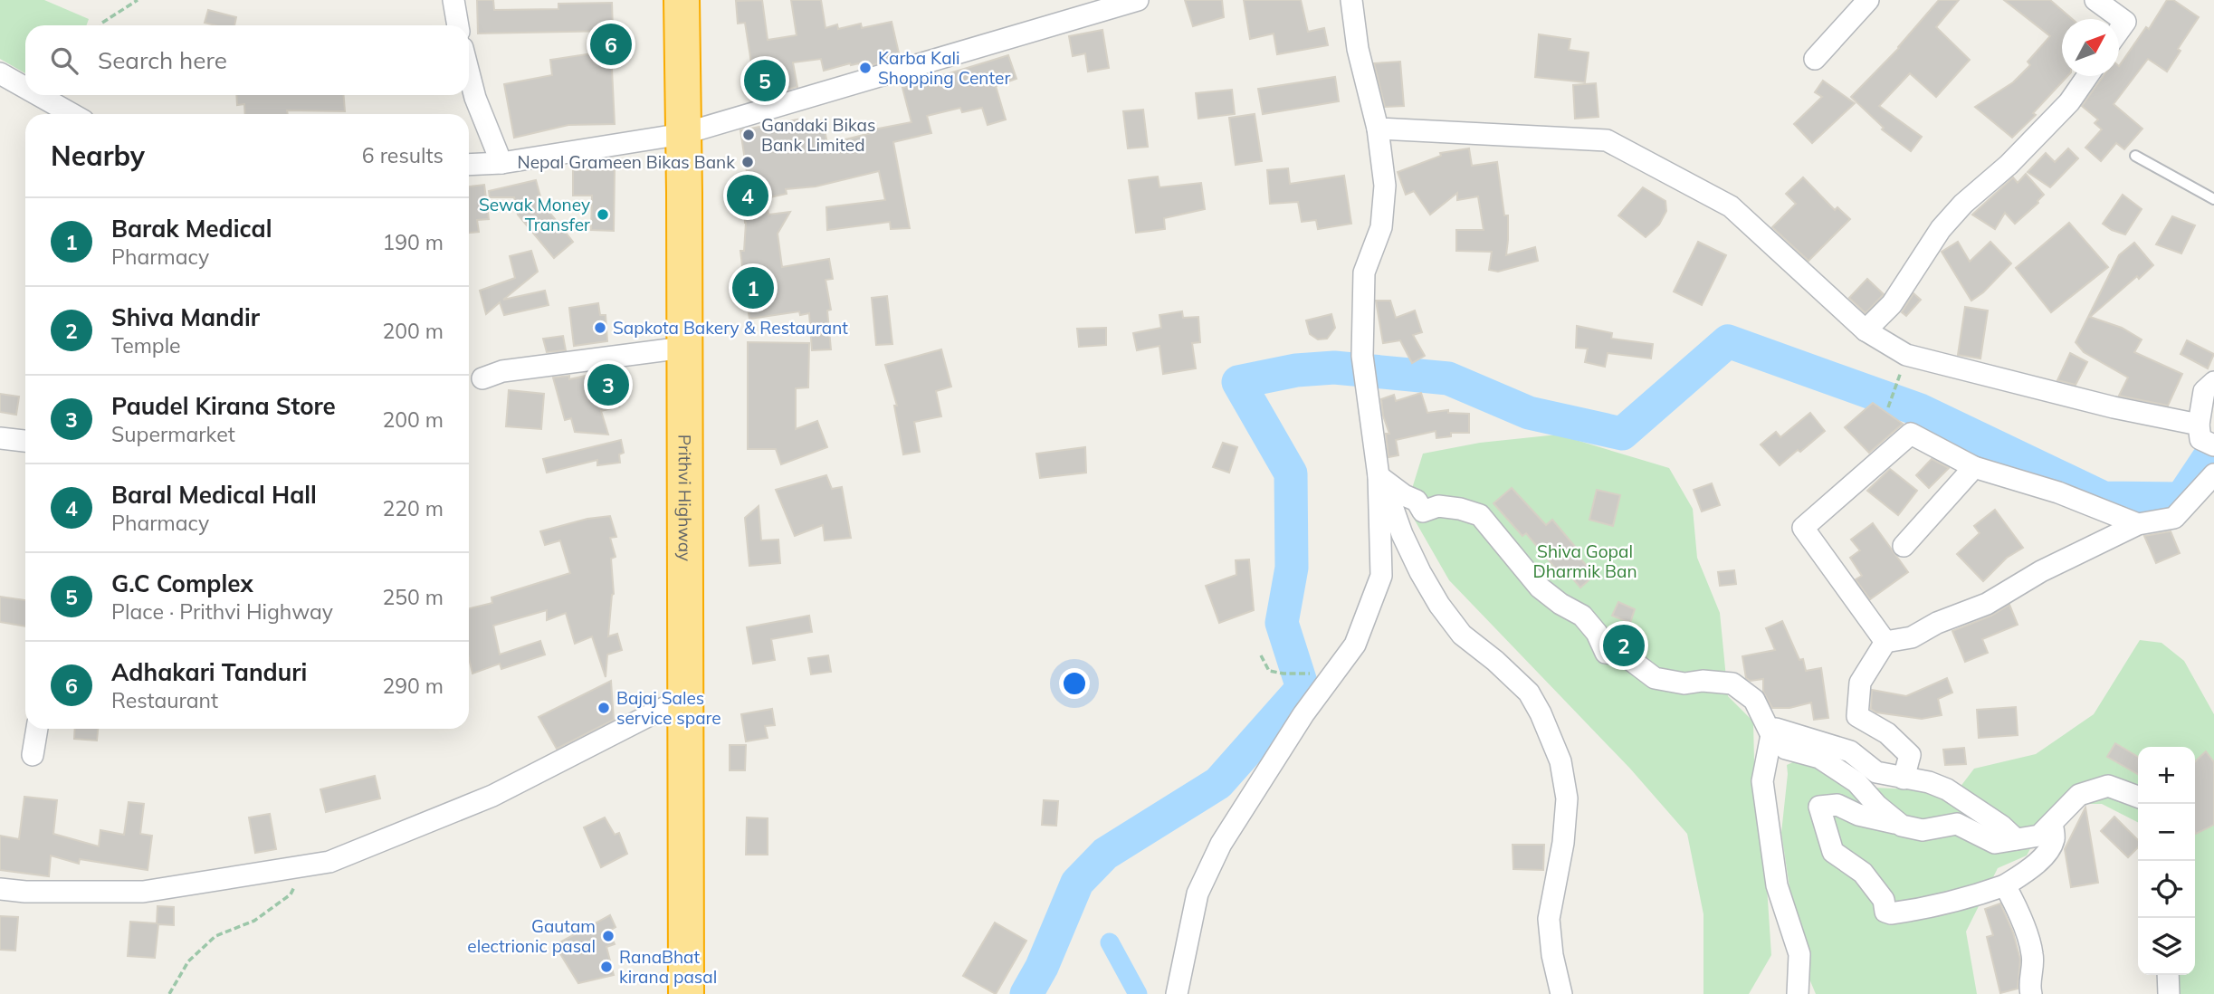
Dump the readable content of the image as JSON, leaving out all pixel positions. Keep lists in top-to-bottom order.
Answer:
{
  "streets": {
    "highway": ["Prithvi Highway"]
  },
  "parks": ["Shiva Gopal Dharmik Ban"],
  "places": [
    "Karba Kali Shopping Center",
    "Gandaki Bikas Bank Limited",
    "Nepal Grameen Bikas Bank",
    "Sewak Money Transfer",
    "Sapkota Bakery & Restaurant",
    "Bajaj Sales service spare",
    "Gautam electrionic pasal",
    "RanaBhat kirana pasal"
  ],
  "north": "top right",
  "page": {
    "pins": [
      "6",
      "5",
      "4",
      "1",
      "3",
      "2"
    ],
    "search": "Search here",
    "heading": ["Nearby", "6 results"],
    "list": [
      {
        "mark": "1",
        "name": "Barak Medical",
        "note": "Pharmacy",
        "value": "190 m"
      },
      {
        "mark": "2",
        "name": "Shiva Mandir",
        "note": "Temple",
        "value": "200 m"
      },
      {
        "mark": "3",
        "name": "Paudel Kirana Store",
        "note": "Supermarket",
        "value": "200 m"
      },
      {
        "mark": "4",
        "name": "Baral Medical Hall",
        "note": "Pharmacy",
        "value": "220 m"
      },
      {
        "mark": "5",
        "name": "G.C Complex",
        "note": "Place · Prithvi Highway",
        "value": "250 m"
      },
      {
        "mark": "6",
        "name": "Adhakari Tanduri",
        "note": "Restaurant",
        "value": "290 m"
      }
    ],
    "map_buttons": ["+", "−"]
  }
}
